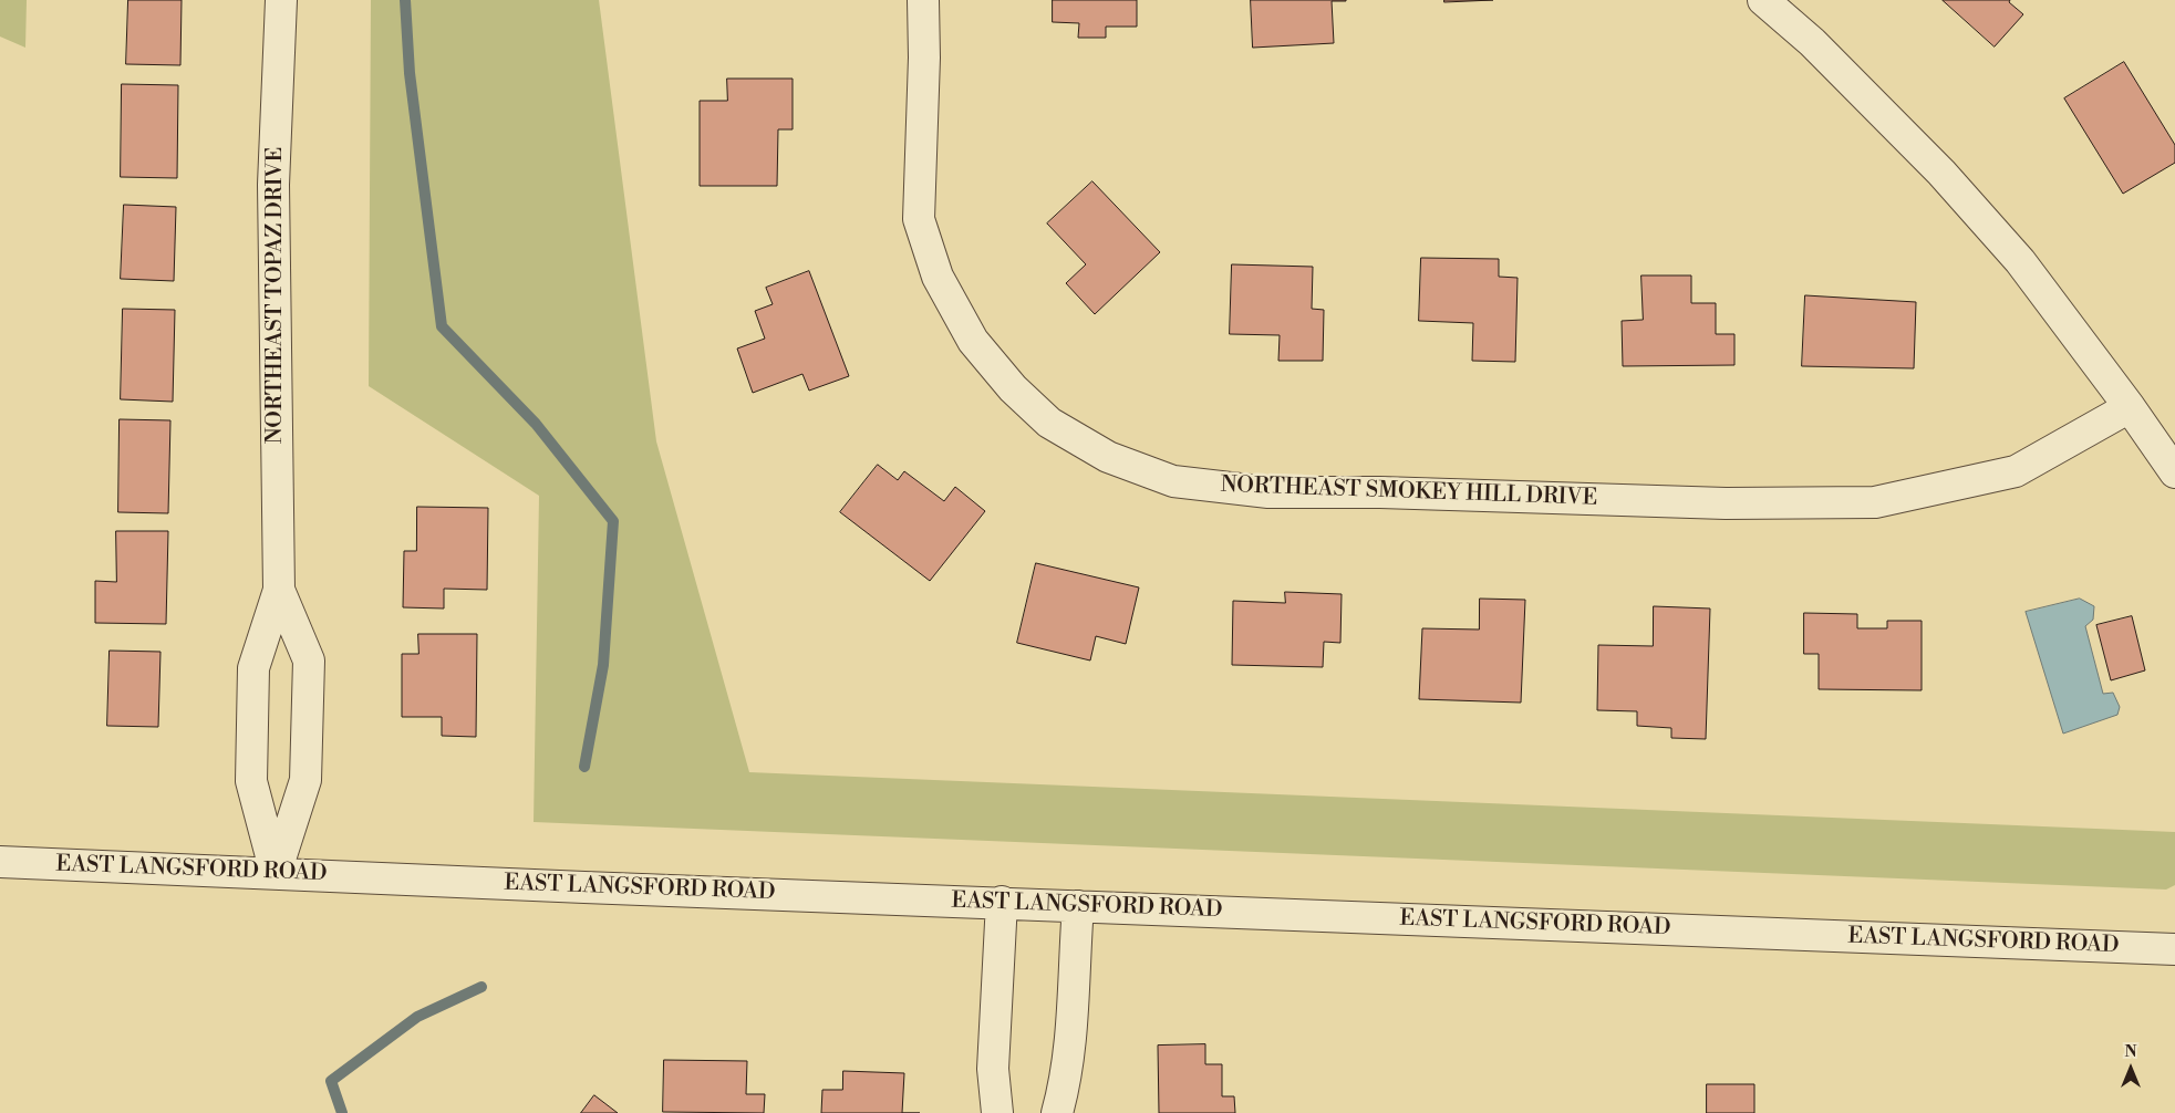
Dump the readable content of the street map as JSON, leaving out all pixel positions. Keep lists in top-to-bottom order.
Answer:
{
  "streets": {
    "street": ["NORTHEAST TOPAZ DRIVE", "NORTHEAST SMOKEY HILL DRIVE", "EAST LANGSFORD ROAD"]
  },
  "crossings": [
    ["NORTHEAST TOPAZ DRIVE", "EAST LANGSFORD ROAD"]
  ],
  "north": "top"
}
